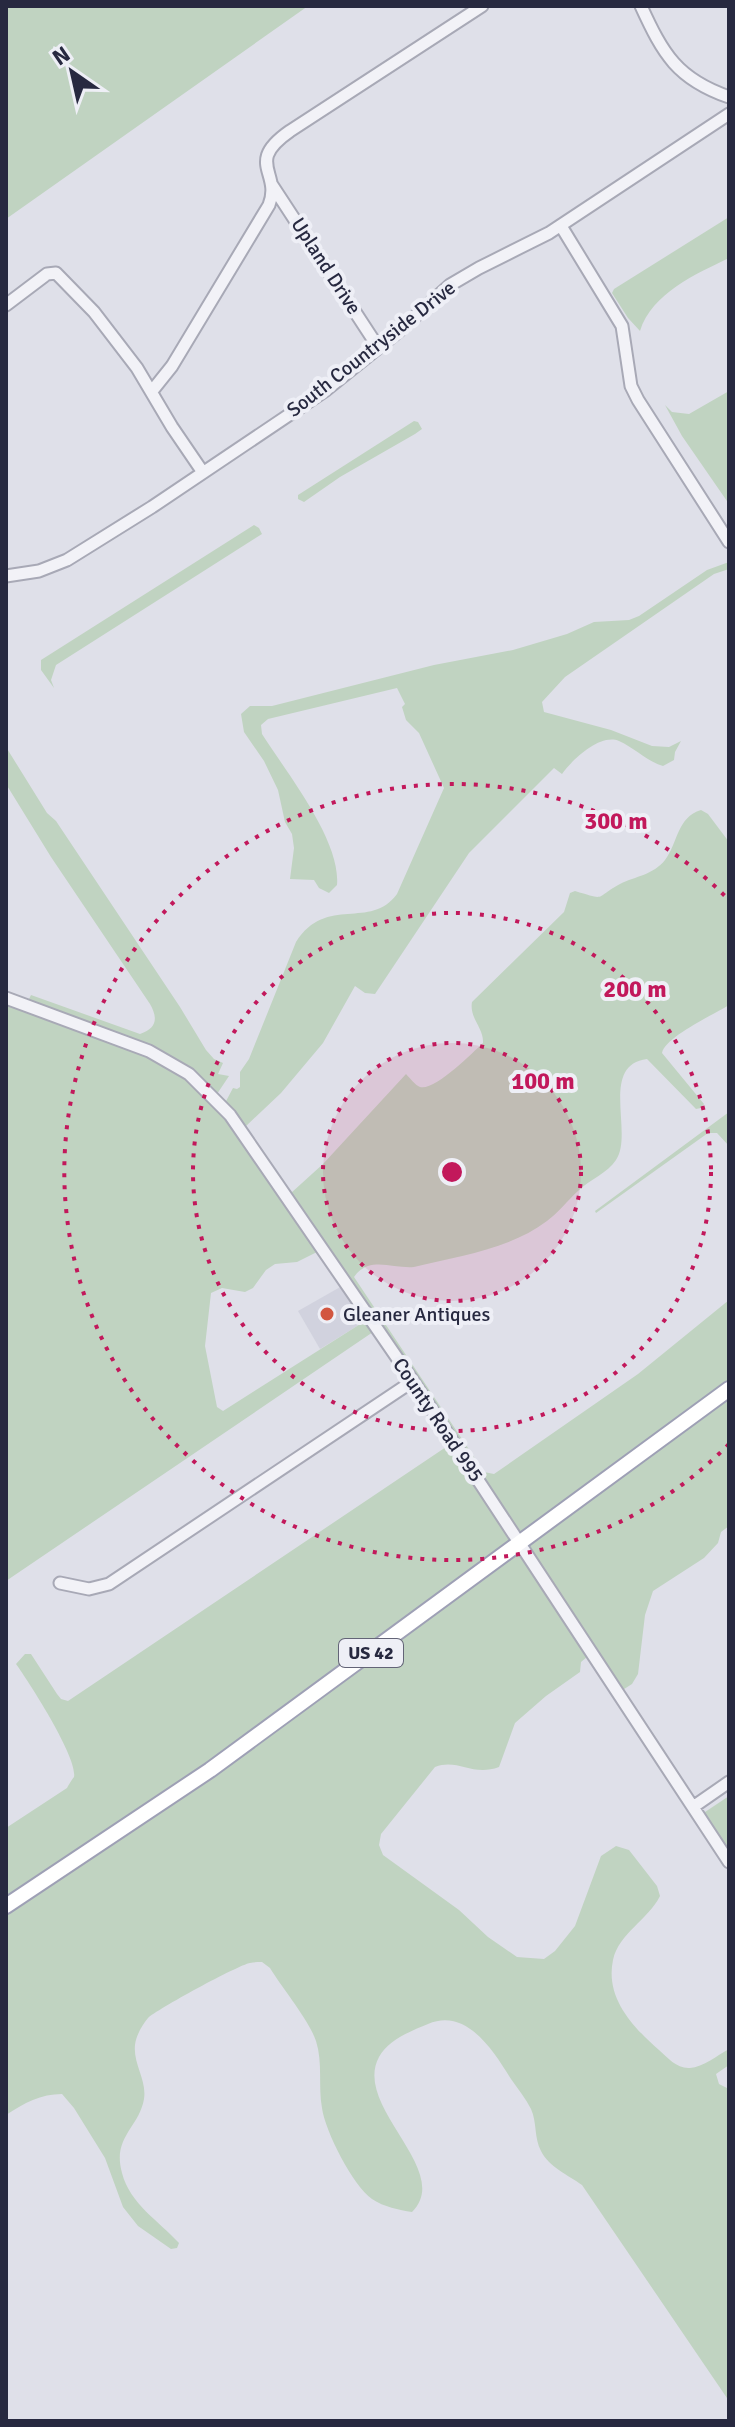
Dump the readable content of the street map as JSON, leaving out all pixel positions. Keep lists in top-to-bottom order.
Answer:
{
  "streets": {
    "main road": ["US 42"],
    "street": ["Upland Drive", "South Countryside Drive", "County Road 995"]
  },
  "crossings": [
    ["Upland Drive", "South Countryside Drive"],
    ["County Road 995", "US 42"]
  ],
  "places": ["Gleaner Antiques"],
  "north": "top left",
  "rings": ["300 m", "200 m", "100 m"]
}
